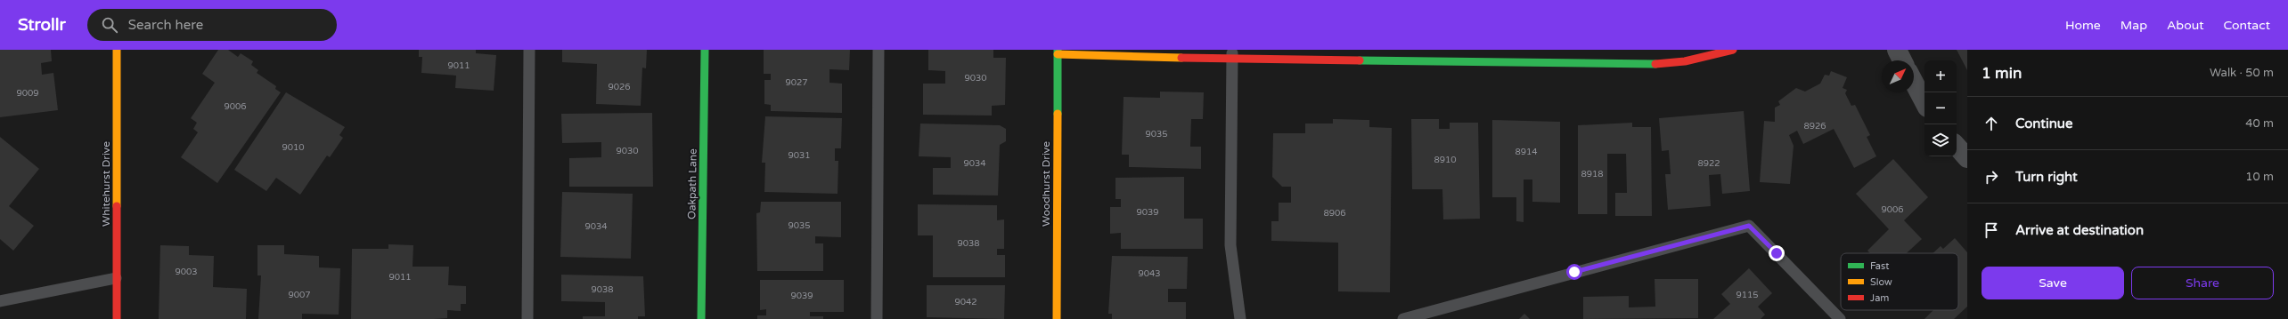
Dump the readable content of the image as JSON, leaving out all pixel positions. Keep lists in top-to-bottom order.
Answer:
{
  "streets": {
    "street": ["Whitehurst Drive", "Oakpath Lane", "Woodhurst Drive"]
  },
  "house_numbers": [
    "9011",
    "9030",
    "9027",
    "9026",
    "9009",
    "9006",
    "8926",
    "9035",
    "9010",
    "9030",
    "8914",
    "9031",
    "8910",
    "9034",
    "8922",
    "8918",
    "9006",
    "9039",
    "8906",
    "9035",
    "9034",
    "9038",
    "9003",
    "9043",
    "9011",
    "9038",
    "9007",
    "9115",
    "9039",
    "9042"
  ],
  "legend": ["Fast", "Slow", "Jam"],
  "north": "top right",
  "page": {
    "header": "Strollr",
    "search": "Search here",
    "nav": [
      "Home",
      "Map",
      "About",
      "Contact"
    ],
    "heading": ["1 min", "Walk · 50 m"],
    "map_buttons": ["+", "−"],
    "list": [
      ["Continue", "40 m"],
      ["Turn right", "10 m"],
      "Arrive at destination"
    ],
    "buttons": ["Save", "Share"]
  }
}
